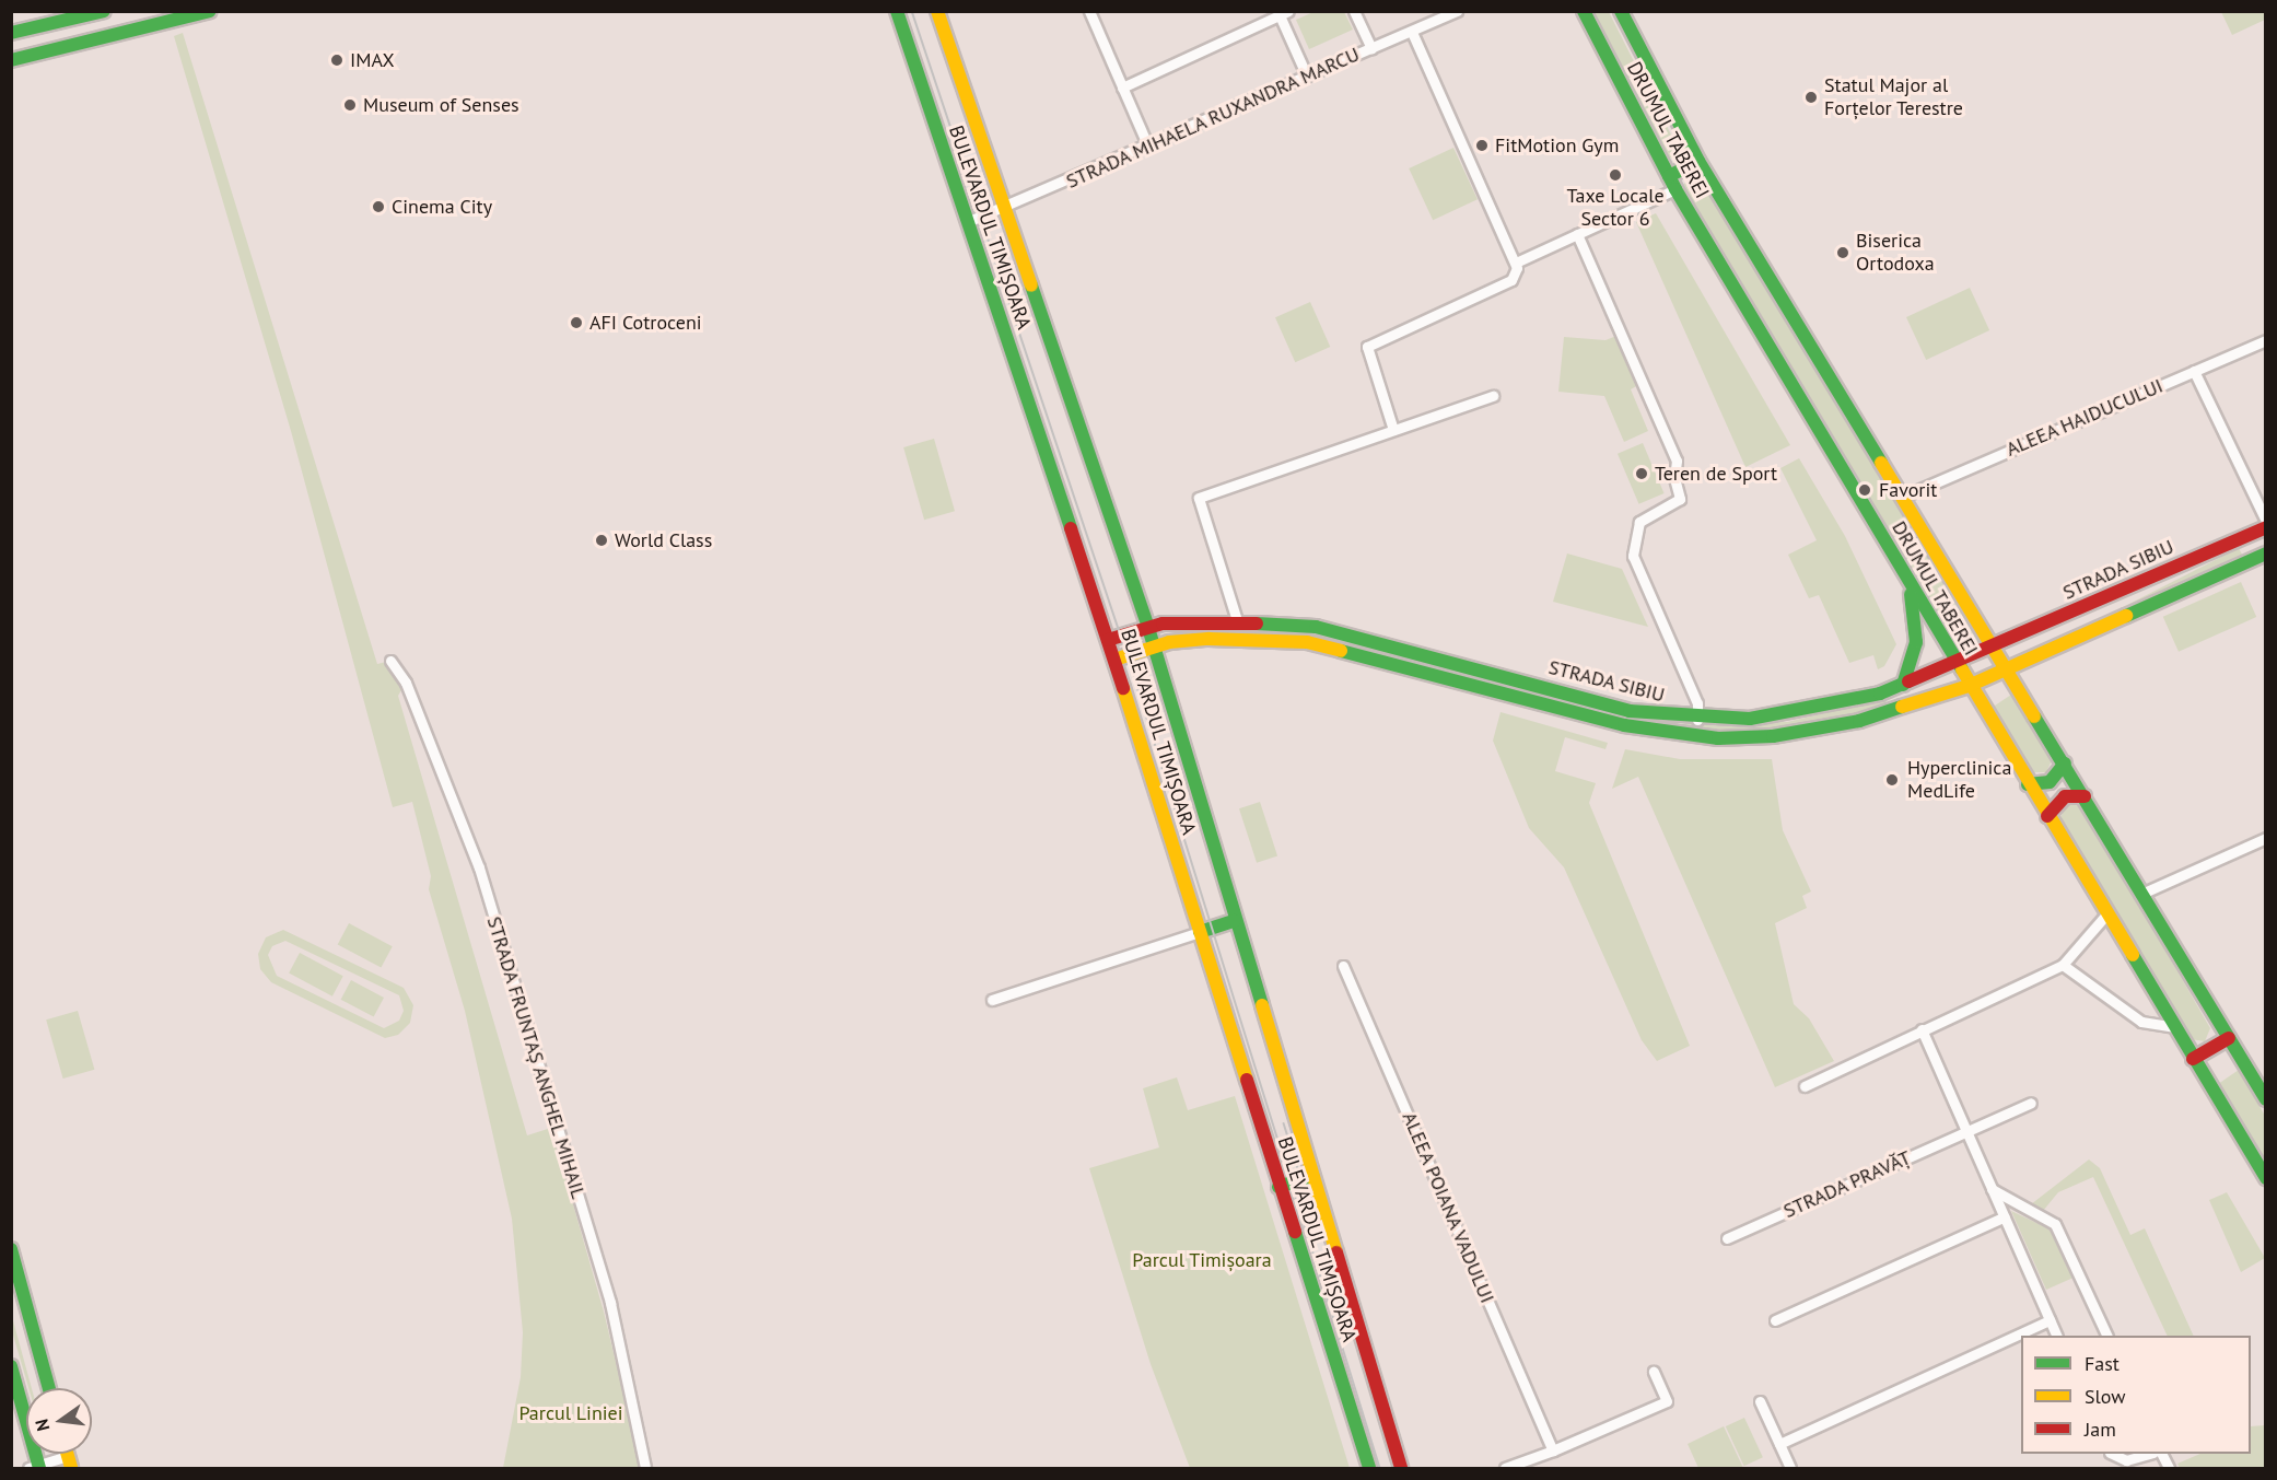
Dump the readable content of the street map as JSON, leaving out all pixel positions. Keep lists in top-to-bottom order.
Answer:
{
  "streets": {
    "main road": ["DRUMUL TABEREI", "BULEVARDUL TIMIȘOARA", "STRADA SIBIU"],
    "street": [
      "STRADA MIHAELA RUXANDRA MARCU",
      "ALEEA HAIDUCULUI",
      "STRADA FRUNTAȘ ANGHEL MIHAIL",
      "STRADA PRAVĂȚ",
      "ALEEA POIANA VADULUI"
    ]
  },
  "crossings": [
    ["STRADA MIHAELA RUXANDRA MARCU", "BULEVARDUL TIMIȘOARA"],
    ["DRUMUL TABEREI", "ALEEA HAIDUCULUI"],
    ["DRUMUL TABEREI", "STRADA SIBIU"],
    ["BULEVARDUL TIMIȘOARA", "STRADA SIBIU"]
  ],
  "parks": ["Parcul Timișoara", "Parcul Liniei"],
  "places": [
    "IMAX",
    "Statul Major al Forțelor Terestre",
    "Museum of Senses",
    "FitMotion Gym",
    "Taxe Locale Sector 6",
    "Cinema City",
    "Biserica Ortodoxa",
    "AFI Cotroceni",
    "Teren de Sport",
    "Favorit",
    "World Class",
    "Hyperclinica MedLife"
  ],
  "legend": ["Fast", "Slow", "Jam"],
  "north": "left"
}
